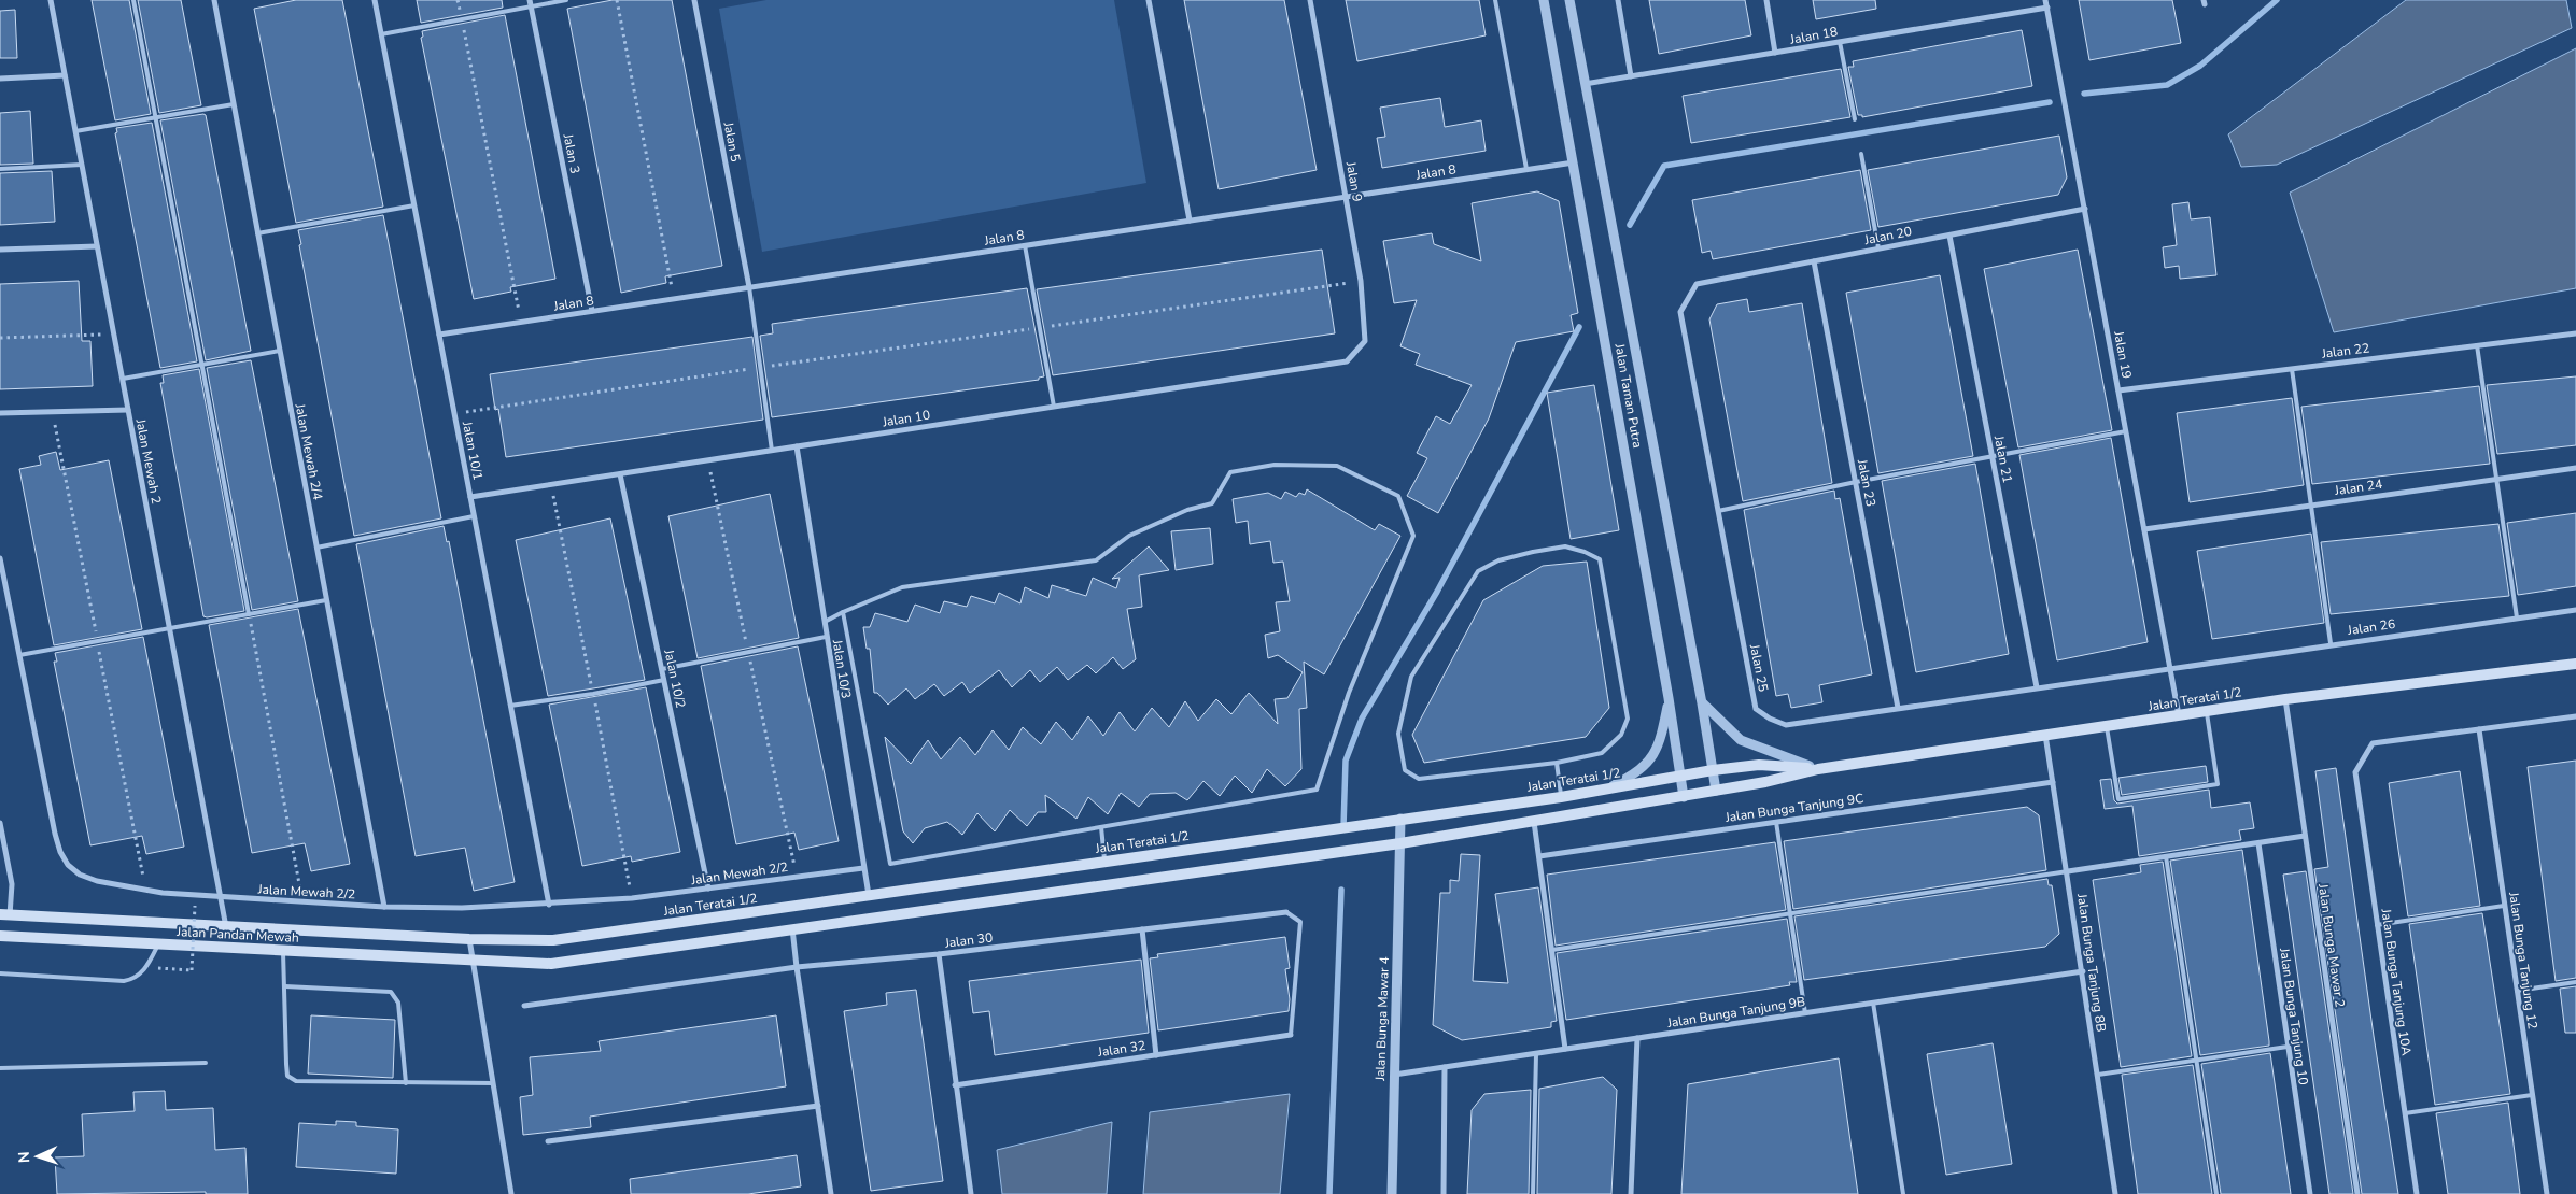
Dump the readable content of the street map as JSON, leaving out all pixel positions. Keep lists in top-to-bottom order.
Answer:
{
  "streets": {
    "main road": ["Jalan Teratai 1/2", "Jalan Pandan Mewah"],
    "street": [
      "Jalan 18",
      "Jalan 5",
      "Jalan 3",
      "Jalan 8",
      "Jalan 9",
      "Jalan 20",
      "Jalan 22",
      "Jalan 19",
      "Jalan Taman Putra",
      "Jalan 10",
      "Jalan 10/1",
      "Jalan Mewah 2/4",
      "Jalan 21",
      "Jalan Mewah 2",
      "Jalan 23",
      "Jalan 24",
      "Jalan 26",
      "Jalan 25",
      "Jalan 10/3",
      "Jalan 10/2",
      "Jalan Bunga Tanjung 9C",
      "Jalan Mewah 2/2",
      "Jalan 30",
      "Jalan Bunga Mawar 2",
      "Jalan Bunga Tanjung 12",
      "Jalan Bunga Tanjung 8B",
      "Jalan Bunga Tanjung 10A",
      "Jalan Bunga Tanjung 9B",
      "Jalan Bunga Tanjung 10",
      "Jalan Bunga Mawar 4",
      "Jalan 32"
    ]
  },
  "crossings": [
    ["Jalan 18", "Jalan 19"],
    ["Jalan 18", "Jalan Taman Putra"],
    ["Jalan 5", "Jalan 8"],
    ["Jalan 3", "Jalan 8"],
    ["Jalan 8", "Jalan 9"],
    ["Jalan 8", "Jalan Taman Putra"],
    ["Jalan 8", "Jalan 10/1"],
    ["Jalan 9", "Jalan 10"],
    ["Jalan 20", "Jalan 19"],
    ["Jalan 20", "Jalan 21"],
    ["Jalan 20", "Jalan 23"],
    ["Jalan 20", "Jalan 25"],
    ["Jalan 22", "Jalan 19"],
    ["Jalan 19", "Jalan 24"],
    ["Jalan 19", "Jalan 26"],
    ["Jalan 19", "Jalan 25"],
    ["Jalan 19", "Jalan Teratai 1/2"],
    ["Jalan Taman Putra", "Jalan Teratai 1/2"],
    ["Jalan 10", "Jalan 10/1"],
    ["Jalan 10", "Jalan 10/3"],
    ["Jalan 10", "Jalan 10/2"],
    ["Jalan 10/1", "Jalan Mewah 2/2"],
    ["Jalan Mewah 2/4", "Jalan Mewah 2/2"],
    ["Jalan 21", "Jalan 25"],
    ["Jalan Mewah 2", "Jalan Mewah 2/2"],
    ["Jalan Mewah 2", "Jalan Pandan Mewah"],
    ["Jalan 23", "Jalan 25"],
    ["Jalan 26", "Jalan 25"],
    ["Jalan 10/3", "Jalan Teratai 1/2"],
    ["Jalan 10/3", "Jalan Mewah 2/2"],
    ["Jalan 10/2", "Jalan Mewah 2/2"],
    ["Jalan Teratai 1/2", "Jalan Pandan Mewah"],
    ["Jalan Teratai 1/2", "Jalan Bunga Mawar 2"],
    ["Jalan Teratai 1/2", "Jalan Bunga Tanjung 8B"],
    ["Jalan Teratai 1/2", "Jalan Bunga Mawar 4"],
    ["Jalan Bunga Tanjung 9C", "Jalan Bunga Tanjung 8B"],
    ["Jalan 30", "Jalan 32"],
    ["Jalan Bunga Tanjung 12", "Jalan Bunga Tanjung 10A"],
    ["Jalan Bunga Tanjung 8B", "Jalan Bunga Tanjung 9B"],
    ["Jalan Bunga Tanjung 9B", "Jalan Bunga Mawar 4"]
  ],
  "north": "left"
}
